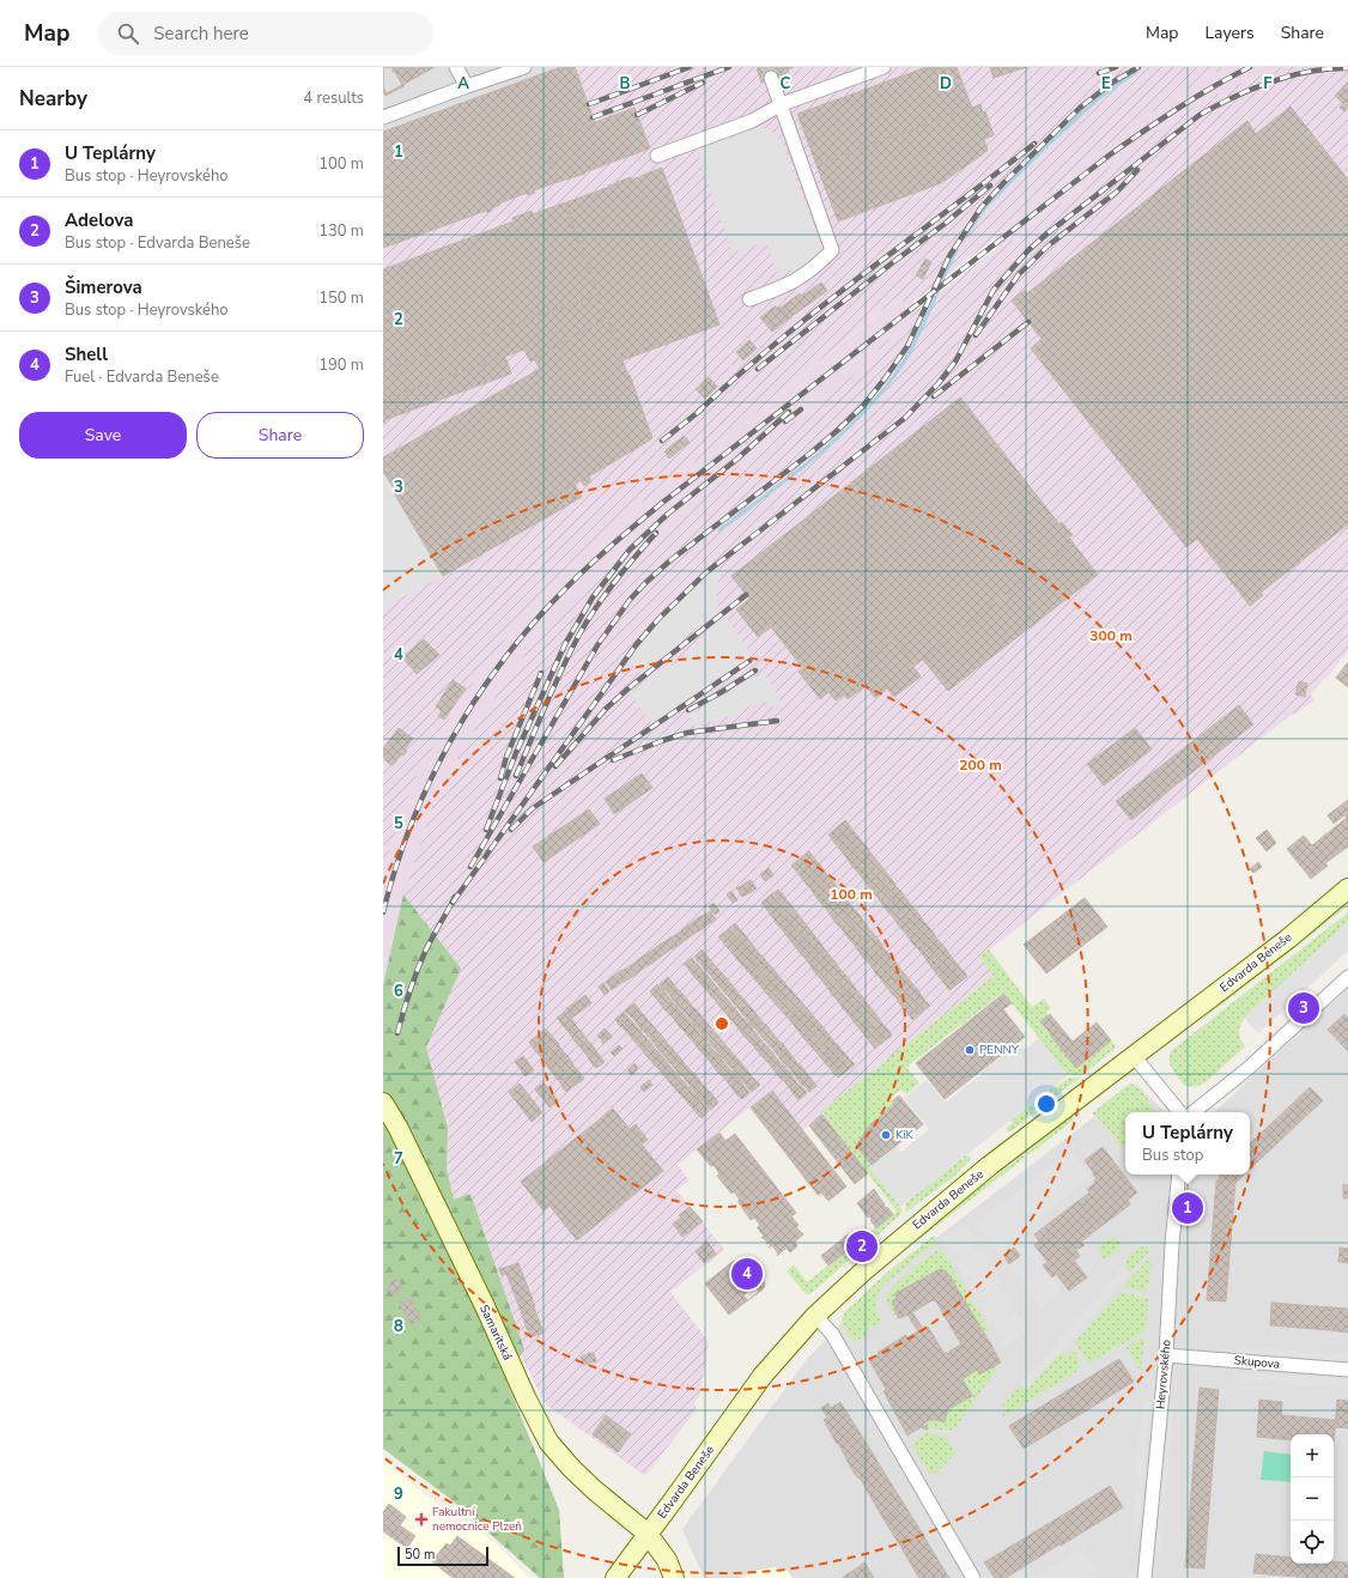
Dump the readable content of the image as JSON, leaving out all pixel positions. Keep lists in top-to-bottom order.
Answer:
{
  "streets": {
    "street": [
      "Edvarda Beneše",
      "Samaritská",
      "Skupova",
      "Heyrovského"
    ]
  },
  "crossings": [
    ["Edvarda Beneše", "Samaritská"],
    ["Skupova", "Heyrovského"]
  ],
  "places": {
    "other": ["PENNY", "KiK"],
    "health": ["Fakultní nemocnice Plzeň"]
  },
  "scale_bar": "50 m",
  "page": {
    "header": "Map",
    "search": "Search here",
    "nav": ["Map", "Layers", "Share"],
    "heading": ["Nearby", "4 results"],
    "list": [
      {
        "mark": "1",
        "name": "U Teplárny",
        "note": "Bus stop · Heyrovského",
        "value": "100 m"
      },
      {
        "mark": "2",
        "name": "Adelova",
        "note": "Bus stop · Edvarda Beneše",
        "value": "130 m"
      },
      {
        "mark": "3",
        "name": "Šimerova",
        "note": "Bus stop · Heyrovského",
        "value": "150 m"
      },
      {
        "mark": "4",
        "name": "Shell",
        "note": "Fuel · Edvarda Beneše",
        "value": "190 m"
      }
    ],
    "buttons": ["Save", "Share"],
    "pins": [
      "3",
      "1",
      "2",
      "4"
    ],
    "popup": ["U Teplárny", "Bus stop"],
    "map_buttons": ["+", "−"],
    "scale": "50 m"
  },
  "grid": {
    "columns": [
      "A",
      "B",
      "C",
      "D",
      "E",
      "F"
    ],
    "rows": [
      "1",
      "2",
      "3",
      "4",
      "5",
      "6",
      "7",
      "8",
      "9"
    ]
  },
  "rings": ["300 m", "200 m", "100 m"]
}
